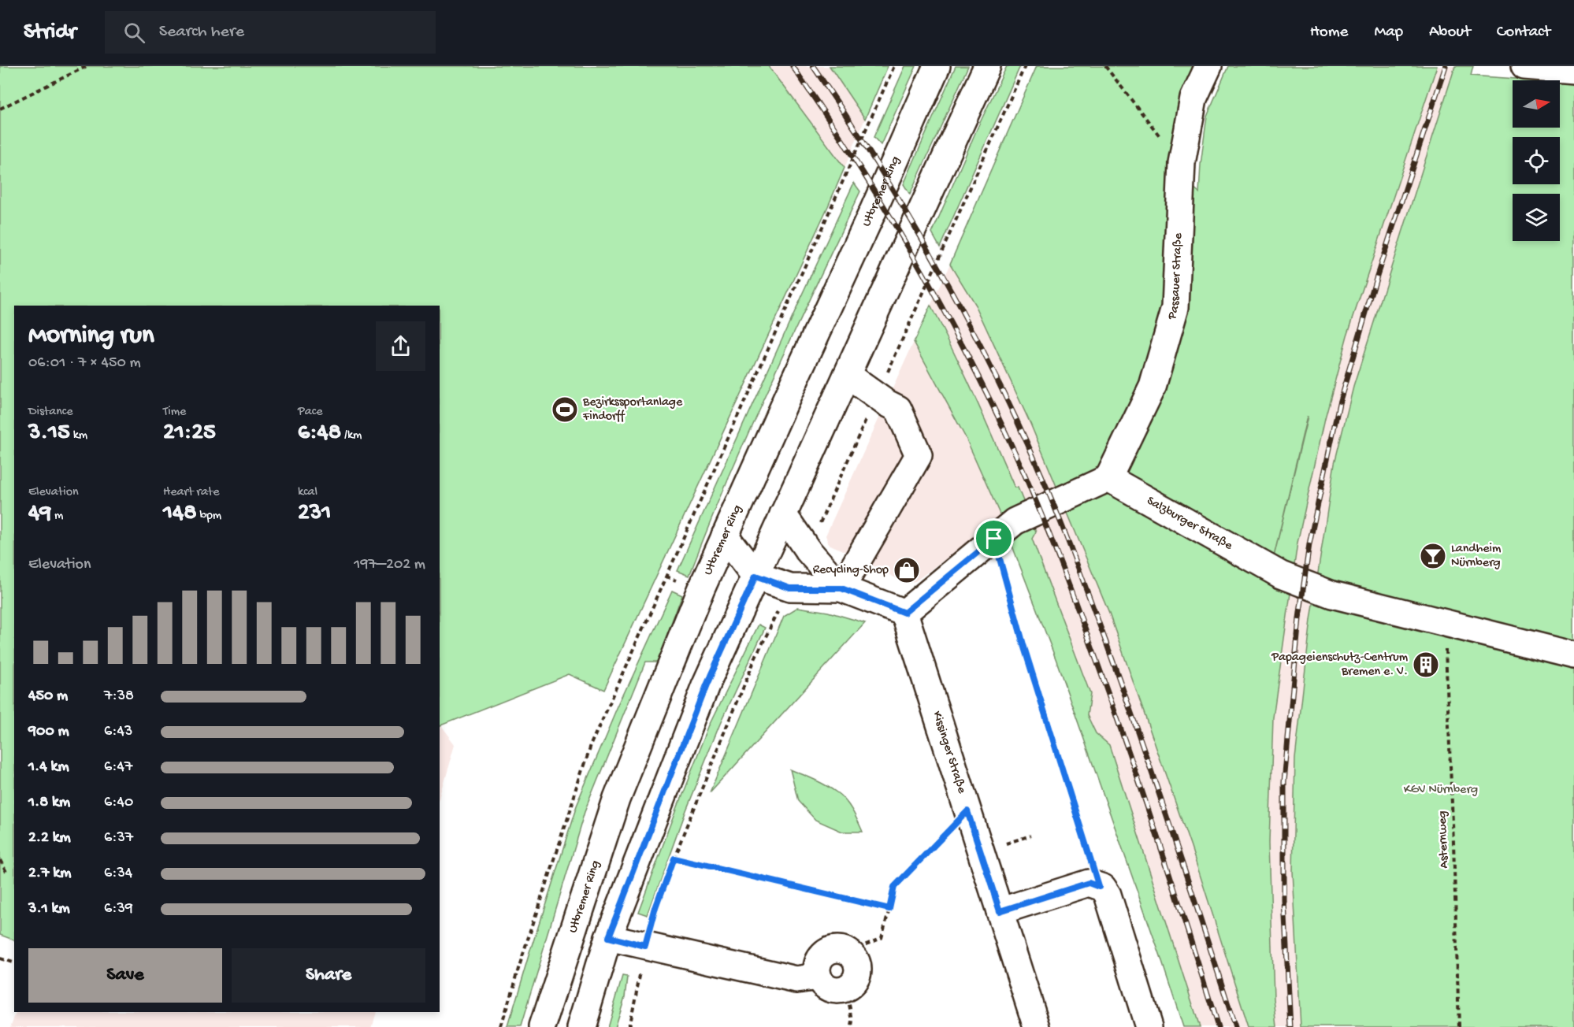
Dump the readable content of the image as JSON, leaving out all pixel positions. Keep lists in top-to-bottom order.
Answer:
{
  "streets": {
    "street": [
      "Utbremer Ring",
      "Passauer Straße",
      "Salzburger Straße",
      "Kissinger Straße"
    ],
    "path": ["Asternweg"]
  },
  "crossings": [
    ["Passauer Straße", "Salzburger Straße"],
    ["Salzburger Straße", "Asternweg"]
  ],
  "parks": ["KGV Nürnberg"],
  "places": {
    "sports": ["Bezirkssportanlage Findorff"],
    "bar": ["Landheim Nürnberg"],
    "shop": ["Recycling-Shop"],
    "building": ["Papageienschutz-Centrum Bremen e. V."]
  },
  "north": "right",
  "page": {
    "header": "Stridr",
    "search": "Search here",
    "nav": [
      "Home",
      "Map",
      "About",
      "Contact"
    ],
    "heading": ["Morning run", "06:01 · 7 × 450 m"],
    "stats": [
      ["Distance", "3.15 km"],
      ["Time", "21:25"],
      ["Pace", "6:48 /km"],
      ["Elevation", "49 m"],
      ["Heart rate", "148 bpm"],
      ["kcal", "231"]
    ],
    "chart": ["Elevation", "197–202 m"],
    "list": [
      {
        "name": "450 m",
        "note": "7:38"
      },
      {
        "name": "900 m",
        "note": "6:43"
      },
      {
        "name": "1.4 km",
        "note": "6:47"
      },
      {
        "name": "1.8 km",
        "note": "6:40"
      },
      {
        "name": "2.2 km",
        "note": "6:37"
      },
      {
        "name": "2.7 km",
        "note": "6:34"
      },
      {
        "name": "3.1 km",
        "note": "6:39"
      }
    ],
    "buttons": ["Save", "Share"]
  }
}
